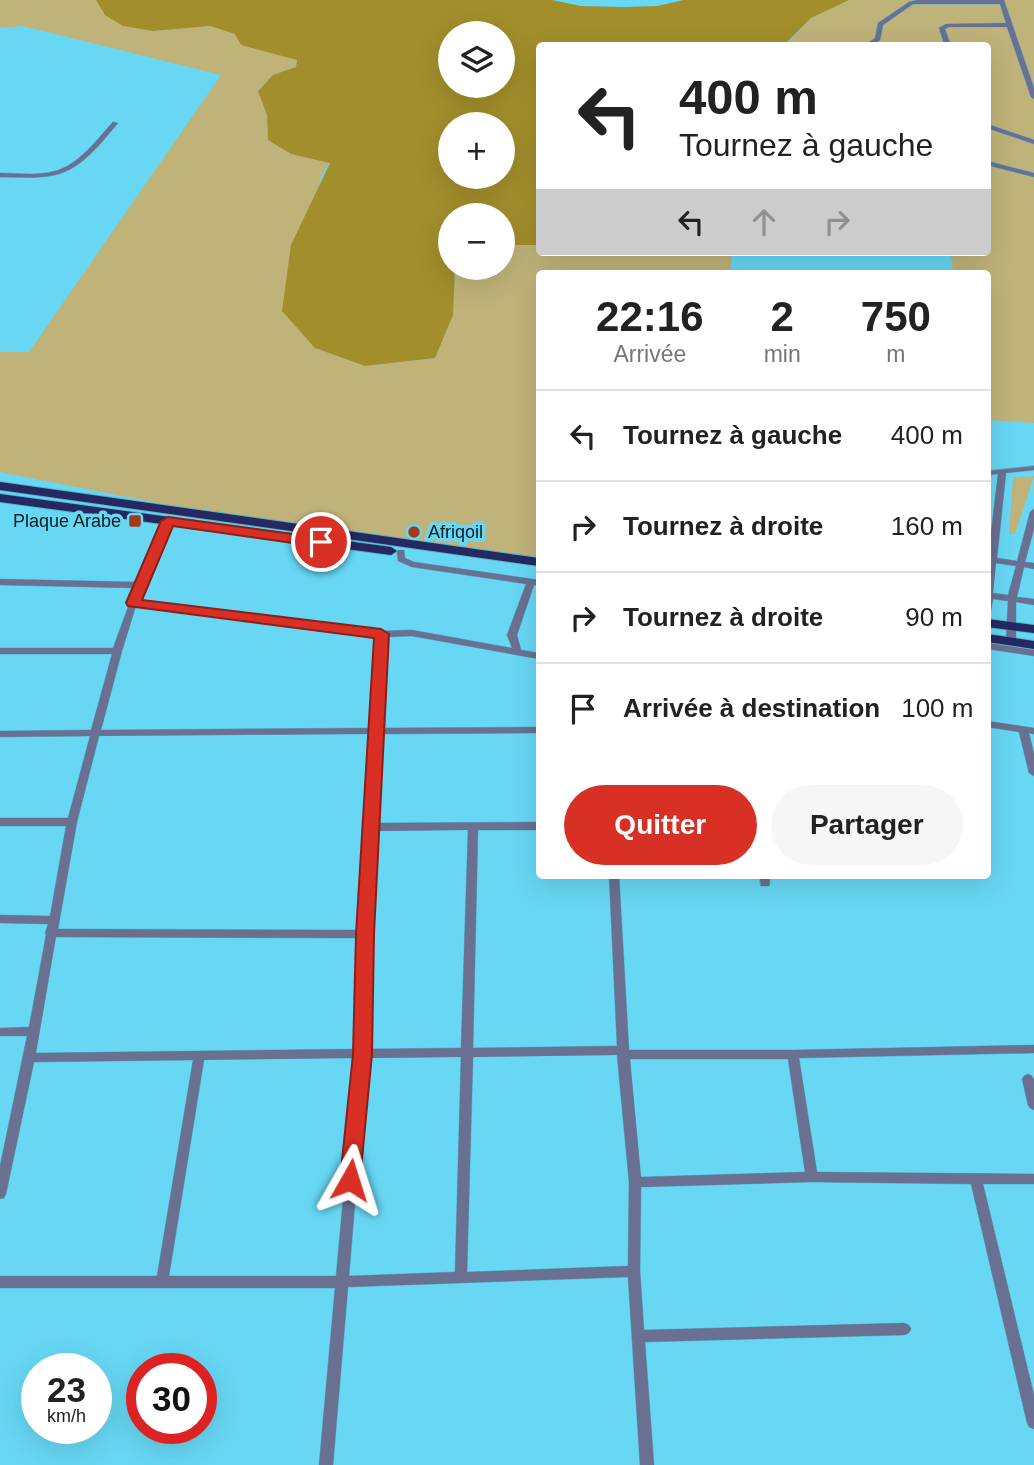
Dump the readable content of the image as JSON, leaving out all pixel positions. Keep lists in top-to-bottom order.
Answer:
{
  "places": {
    "transit": ["Plaque Arabe"],
    "other": ["Afriqoil"]
  },
  "page": {
    "map_buttons": ["+", "−"],
    "turn": ["400 m", "Tournez à gauche"],
    "eta": [
      "22:16",
      "Arrivée",
      "2",
      "min",
      "750",
      "m"
    ],
    "list": [
      {
        "name": "Tournez à gauche",
        "value": "400 m"
      },
      {
        "name": "Tournez à droite",
        "value": "160 m"
      },
      {
        "name": "Tournez à droite",
        "value": "90 m"
      },
      {
        "name": "Arrivée à destination",
        "value": "100 m"
      }
    ],
    "buttons": ["Quitter", "Partager"],
    "speed": "23 km/h",
    "limit": "30"
  }
}
